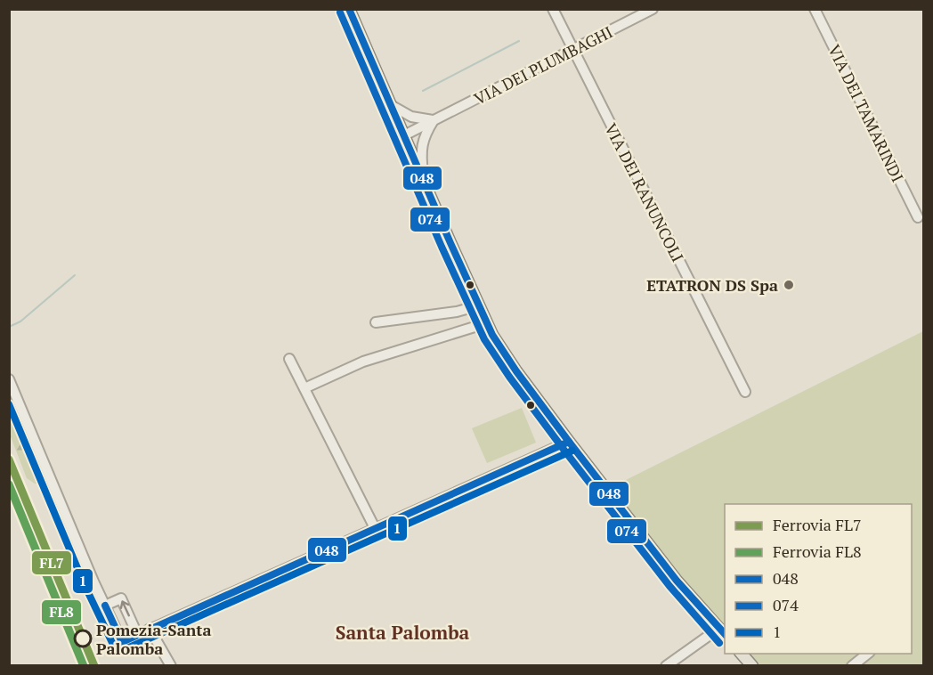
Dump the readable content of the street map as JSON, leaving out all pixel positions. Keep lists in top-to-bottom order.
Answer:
{
  "streets": {
    "street": ["VIA DEI PLUMBAGHI", "VIA DEI TAMARINDI", "VIA DEI RANUNCOLI"]
  },
  "crossings": [
    ["VIA DEI PLUMBAGHI", "VIA DEI RANUNCOLI"]
  ],
  "districts": ["Santa Palomba"],
  "places": ["ETATRON DS Spa", "Pomezia-Santa Palomba"],
  "lines": [
    "transit line 048",
    "transit line 074",
    "transit line 1",
    "rail line FL7",
    "rail line FL8"
  ],
  "legend": [
    "Ferrovia FL7",
    "Ferrovia FL8",
    "048",
    "074",
    "1"
  ]
}
